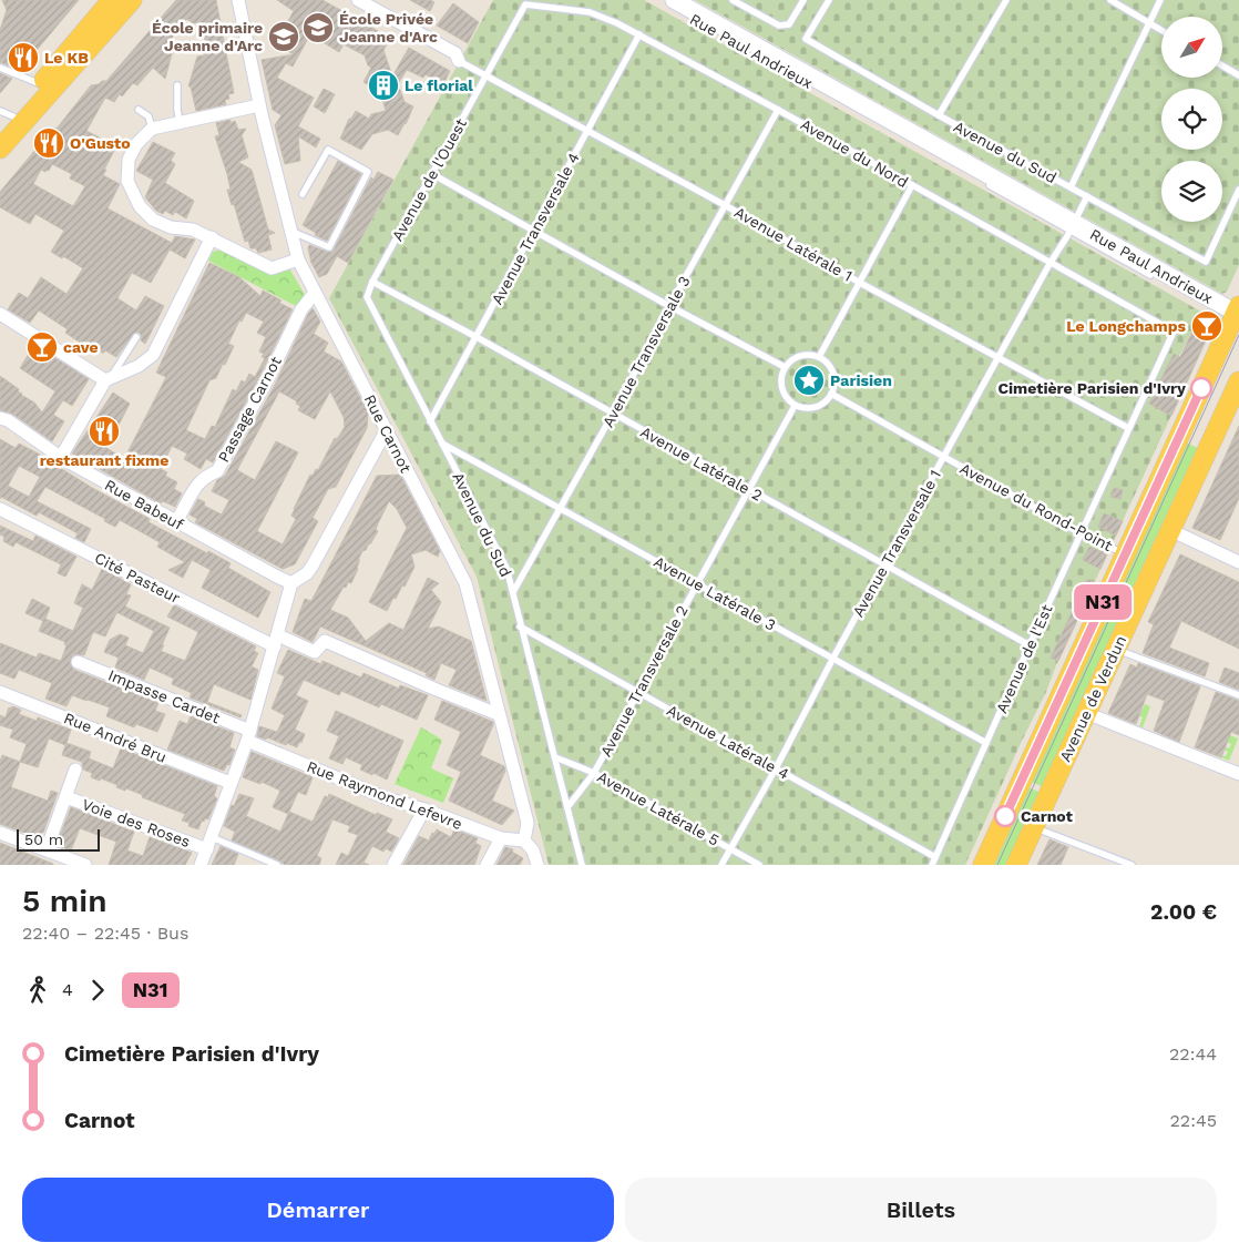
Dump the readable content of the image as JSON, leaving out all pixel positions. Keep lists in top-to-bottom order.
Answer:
{
  "streets": {
    "main road": ["Rue Paul Andrieux", "Avenue de Verdun"],
    "street": [
      "Passage Carnot",
      "Rue Carnot",
      "Rue Babeuf",
      "Cité Pasteur",
      "Impasse Cardet",
      "Rue André Bru",
      "Rue Raymond Lefevre",
      "Voie des Roses"
    ],
    "lane": [
      "Avenue du Sud",
      "Avenue du Nord",
      "Avenue de l'Ouest",
      "Avenue Transversale 4",
      "Avenue Latérale 1",
      "Avenue Transversale 3",
      "Avenue Latérale 2",
      "Avenue du Rond-Point",
      "Avenue Transversale 1",
      "Avenue Latérale 3",
      "Avenue de l'Est",
      "Avenue Transversale 2",
      "Avenue Latérale 4",
      "Avenue Latérale 5"
    ]
  },
  "crossings": [
    ["Rue Paul Andrieux", "Avenue Transversale 1"],
    ["Rue Paul Andrieux", "Avenue de Verdun"],
    ["Avenue du Sud", "Avenue de l'Ouest"],
    ["Avenue du Sud", "Avenue Transversale 4"],
    ["Avenue du Sud", "Avenue Transversale 3"],
    ["Avenue du Sud", "Avenue Transversale 1"],
    ["Avenue du Sud", "Avenue Latérale 3"],
    ["Avenue du Sud", "Avenue Transversale 2"],
    ["Avenue du Sud", "Avenue Latérale 4"],
    ["Avenue du Sud", "Avenue Latérale 5"],
    ["Avenue du Nord", "Avenue de l'Ouest"],
    ["Avenue du Nord", "Avenue Transversale 4"],
    ["Avenue du Nord", "Avenue Transversale 3"],
    ["Avenue du Nord", "Avenue Transversale 1"],
    ["Avenue du Nord", "Avenue de l'Est"],
    ["Avenue de l'Ouest", "Avenue Latérale 1"],
    ["Avenue de l'Ouest", "Avenue Latérale 2"],
    ["Avenue Transversale 4", "Avenue Latérale 1"],
    ["Avenue Transversale 4", "Avenue Latérale 2"],
    ["Avenue Latérale 1", "Avenue Transversale 3"],
    ["Avenue Latérale 1", "Avenue Transversale 1"],
    ["Avenue Latérale 1", "Avenue de l'Est"],
    ["Avenue Transversale 3", "Avenue Latérale 2"],
    ["Avenue Transversale 3", "Avenue Latérale 3"],
    ["Passage Carnot", "Rue Carnot"],
    ["Rue Carnot", "Cité Pasteur"],
    ["Rue Carnot", "Rue Raymond Lefevre"],
    ["Avenue Latérale 2", "Avenue Transversale 1"],
    ["Avenue Latérale 2", "Avenue de l'Est"],
    ["Avenue Latérale 2", "Avenue Transversale 2"],
    ["Avenue du Rond-Point", "Avenue Transversale 1"],
    ["Avenue du Rond-Point", "Avenue de l'Est"],
    ["Avenue du Rond-Point", "Avenue Transversale 2"],
    ["Avenue du Rond-Point", "Avenue de Verdun"],
    ["Avenue Transversale 1", "Avenue Latérale 3"],
    ["Avenue Transversale 1", "Avenue Latérale 4"],
    ["Avenue Transversale 1", "Avenue Latérale 5"],
    ["Avenue Latérale 3", "Avenue de l'Est"],
    ["Avenue Latérale 3", "Avenue Transversale 2"],
    ["Avenue de l'Est", "Avenue Latérale 4"],
    ["Avenue Transversale 2", "Avenue Latérale 4"],
    ["Avenue Transversale 2", "Avenue Latérale 5"],
    ["Impasse Cardet", "Rue Raymond Lefevre"]
  ],
  "places": {
    "school or university": ["École Privée Jeanne d'Arc", "École primaire Jeanne d'Arc"],
    "restaurant": ["Le KB", "O'Gusto", "restaurant fixme"],
    "building": ["Le florial"],
    "bar": ["Le Longchamps", "cave"],
    "place": ["Parisien"],
    "other": ["Cimetière Parisien d'Ivry", "Carnot"]
  },
  "lines": ["bus line N31"],
  "scale_bar": "50 m",
  "north": "top right",
  "page": {
    "on_map": "N31",
    "scale": "50 m",
    "heading": ["5 min", "22:40 – 22:45 · Bus", "2.00 €"],
    "legs": ["4", "N31"],
    "list": [
      {
        "name": "Cimetière Parisien d'Ivry",
        "value": "22:44"
      },
      {
        "name": "Carnot",
        "value": "22:45"
      }
    ],
    "buttons": ["Démarrer", "Billets"]
  }
}
